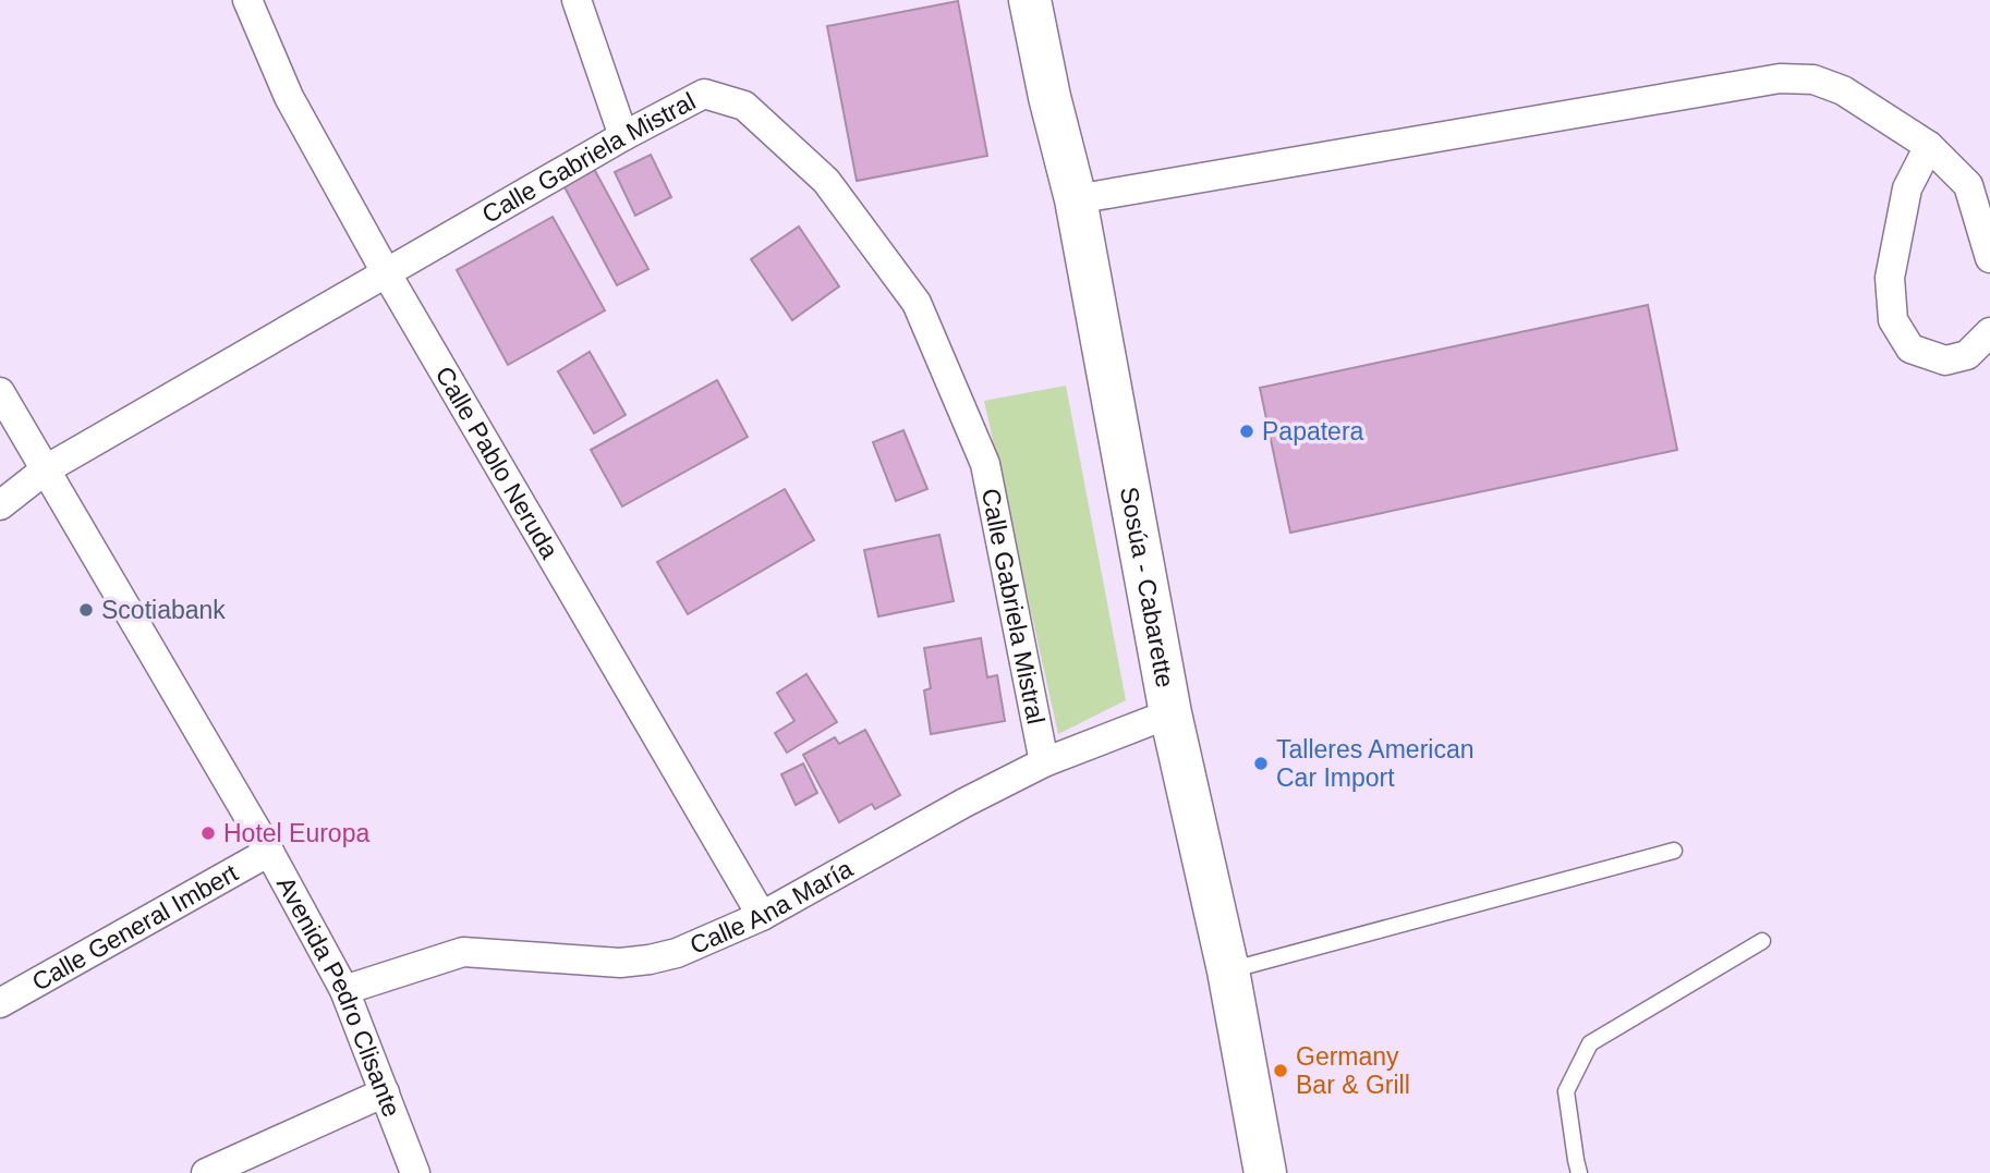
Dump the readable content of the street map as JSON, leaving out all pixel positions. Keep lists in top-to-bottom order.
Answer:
{
  "streets": {
    "main road": ["Sosúa - Cabarette"],
    "street": [
      "Calle Gabriela Mistral",
      "Calle Pablo Neruda",
      "Calle Ana María",
      "Calle General Imbert",
      "Avenida Pedro Clisante"
    ]
  },
  "crossings": [
    ["Calle Gabriela Mistral", "Calle Pablo Neruda"],
    ["Calle Gabriela Mistral", "Calle Ana María"],
    ["Calle Gabriela Mistral", "Avenida Pedro Clisante"],
    ["Calle Pablo Neruda", "Calle Ana María"],
    ["Sosúa - Cabarette", "Calle Ana María"],
    ["Calle Ana María", "Avenida Pedro Clisante"],
    ["Calle General Imbert", "Avenida Pedro Clisante"]
  ],
  "places": [
    "Papatera",
    "Scotiabank",
    "Talleres American Car Import",
    "Hotel Europa",
    "Germany Bar & Grill"
  ]
}
